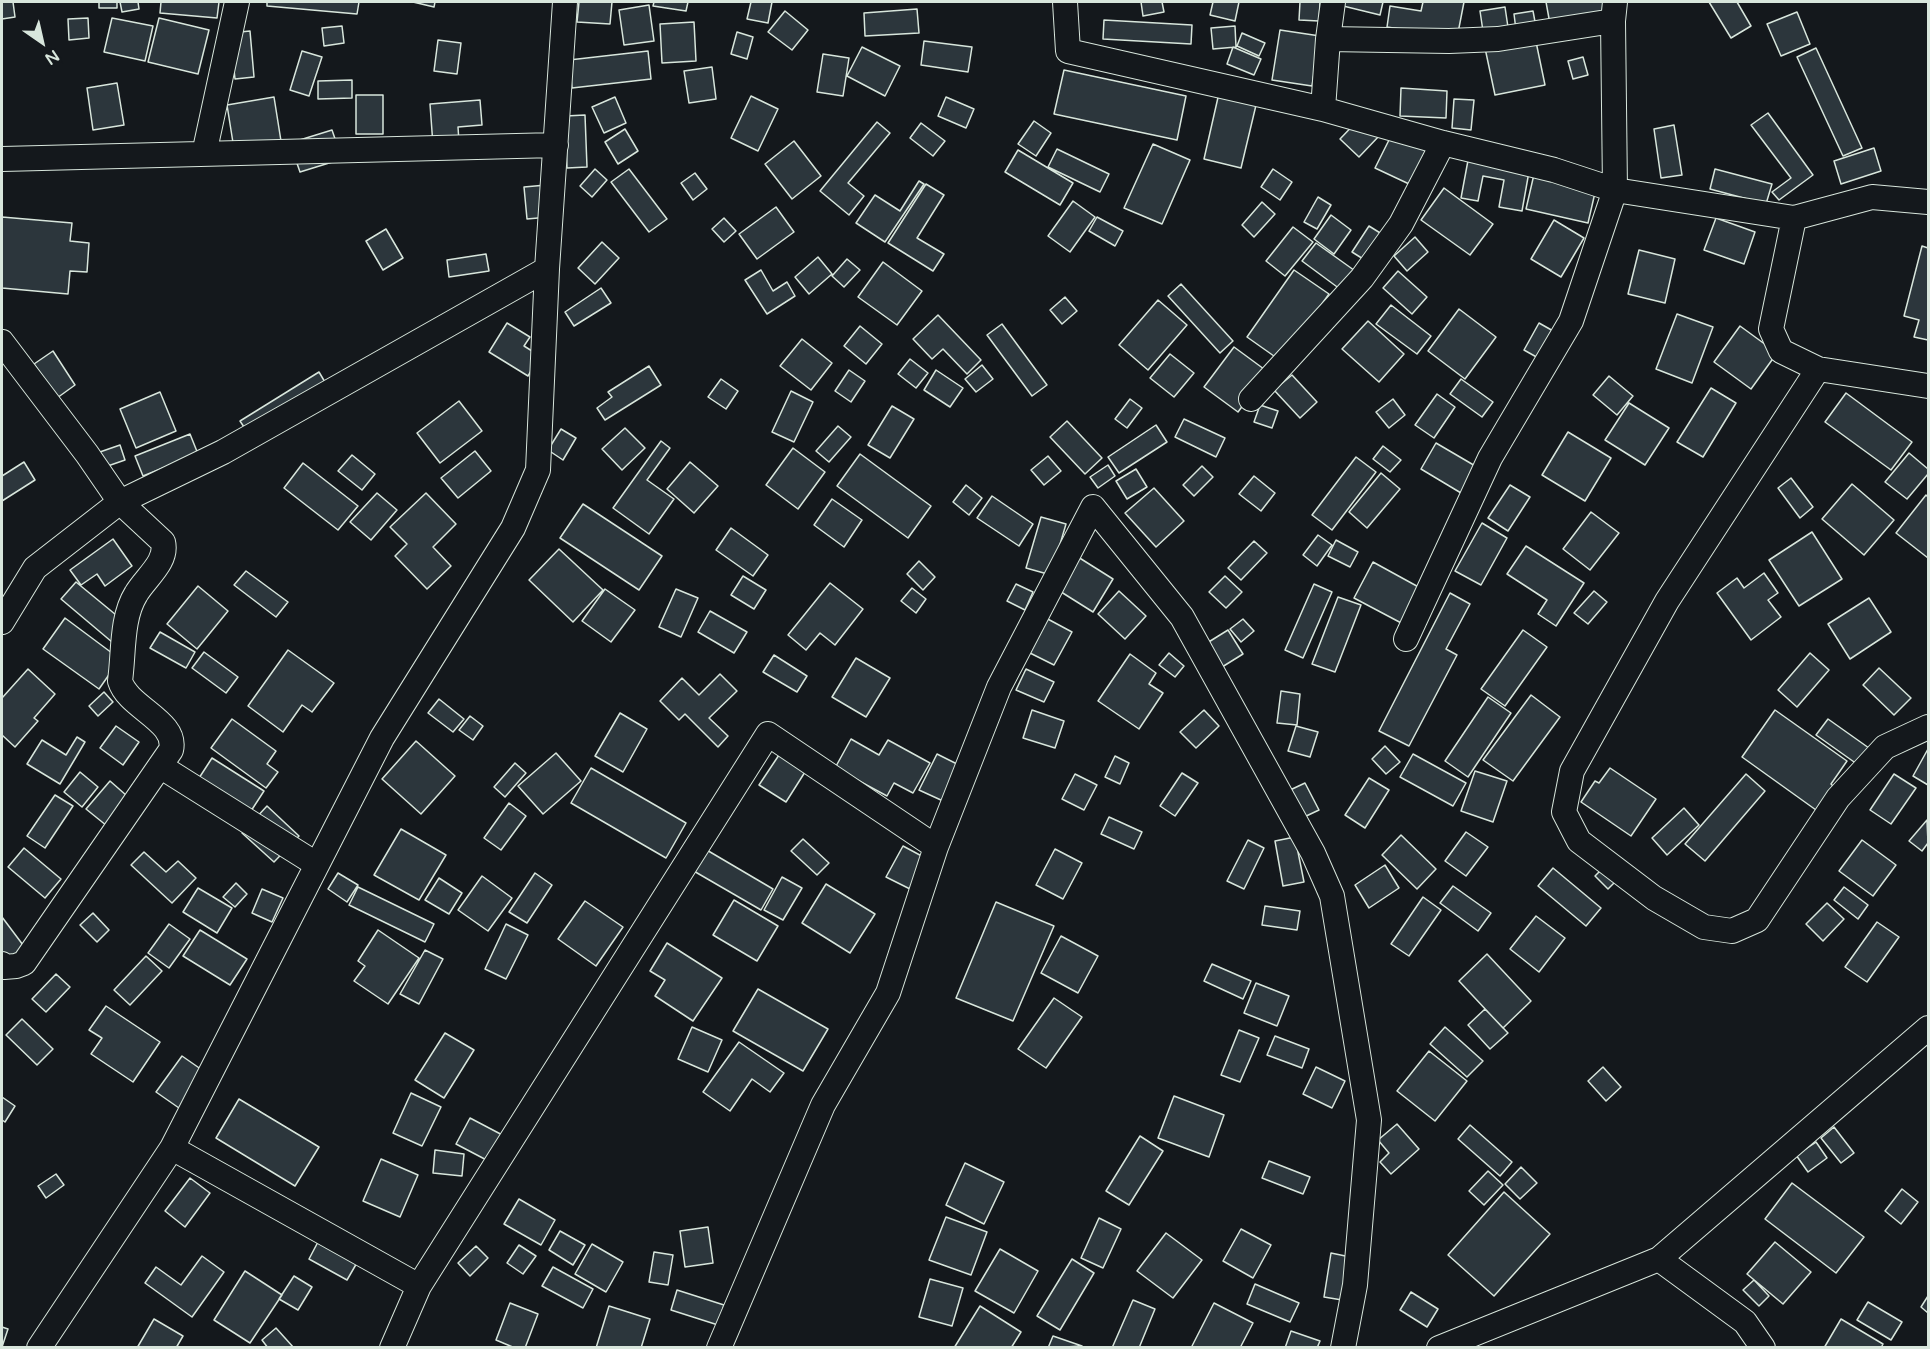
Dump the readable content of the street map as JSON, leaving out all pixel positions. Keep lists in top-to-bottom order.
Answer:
{
  "north": "bottom right"
}
